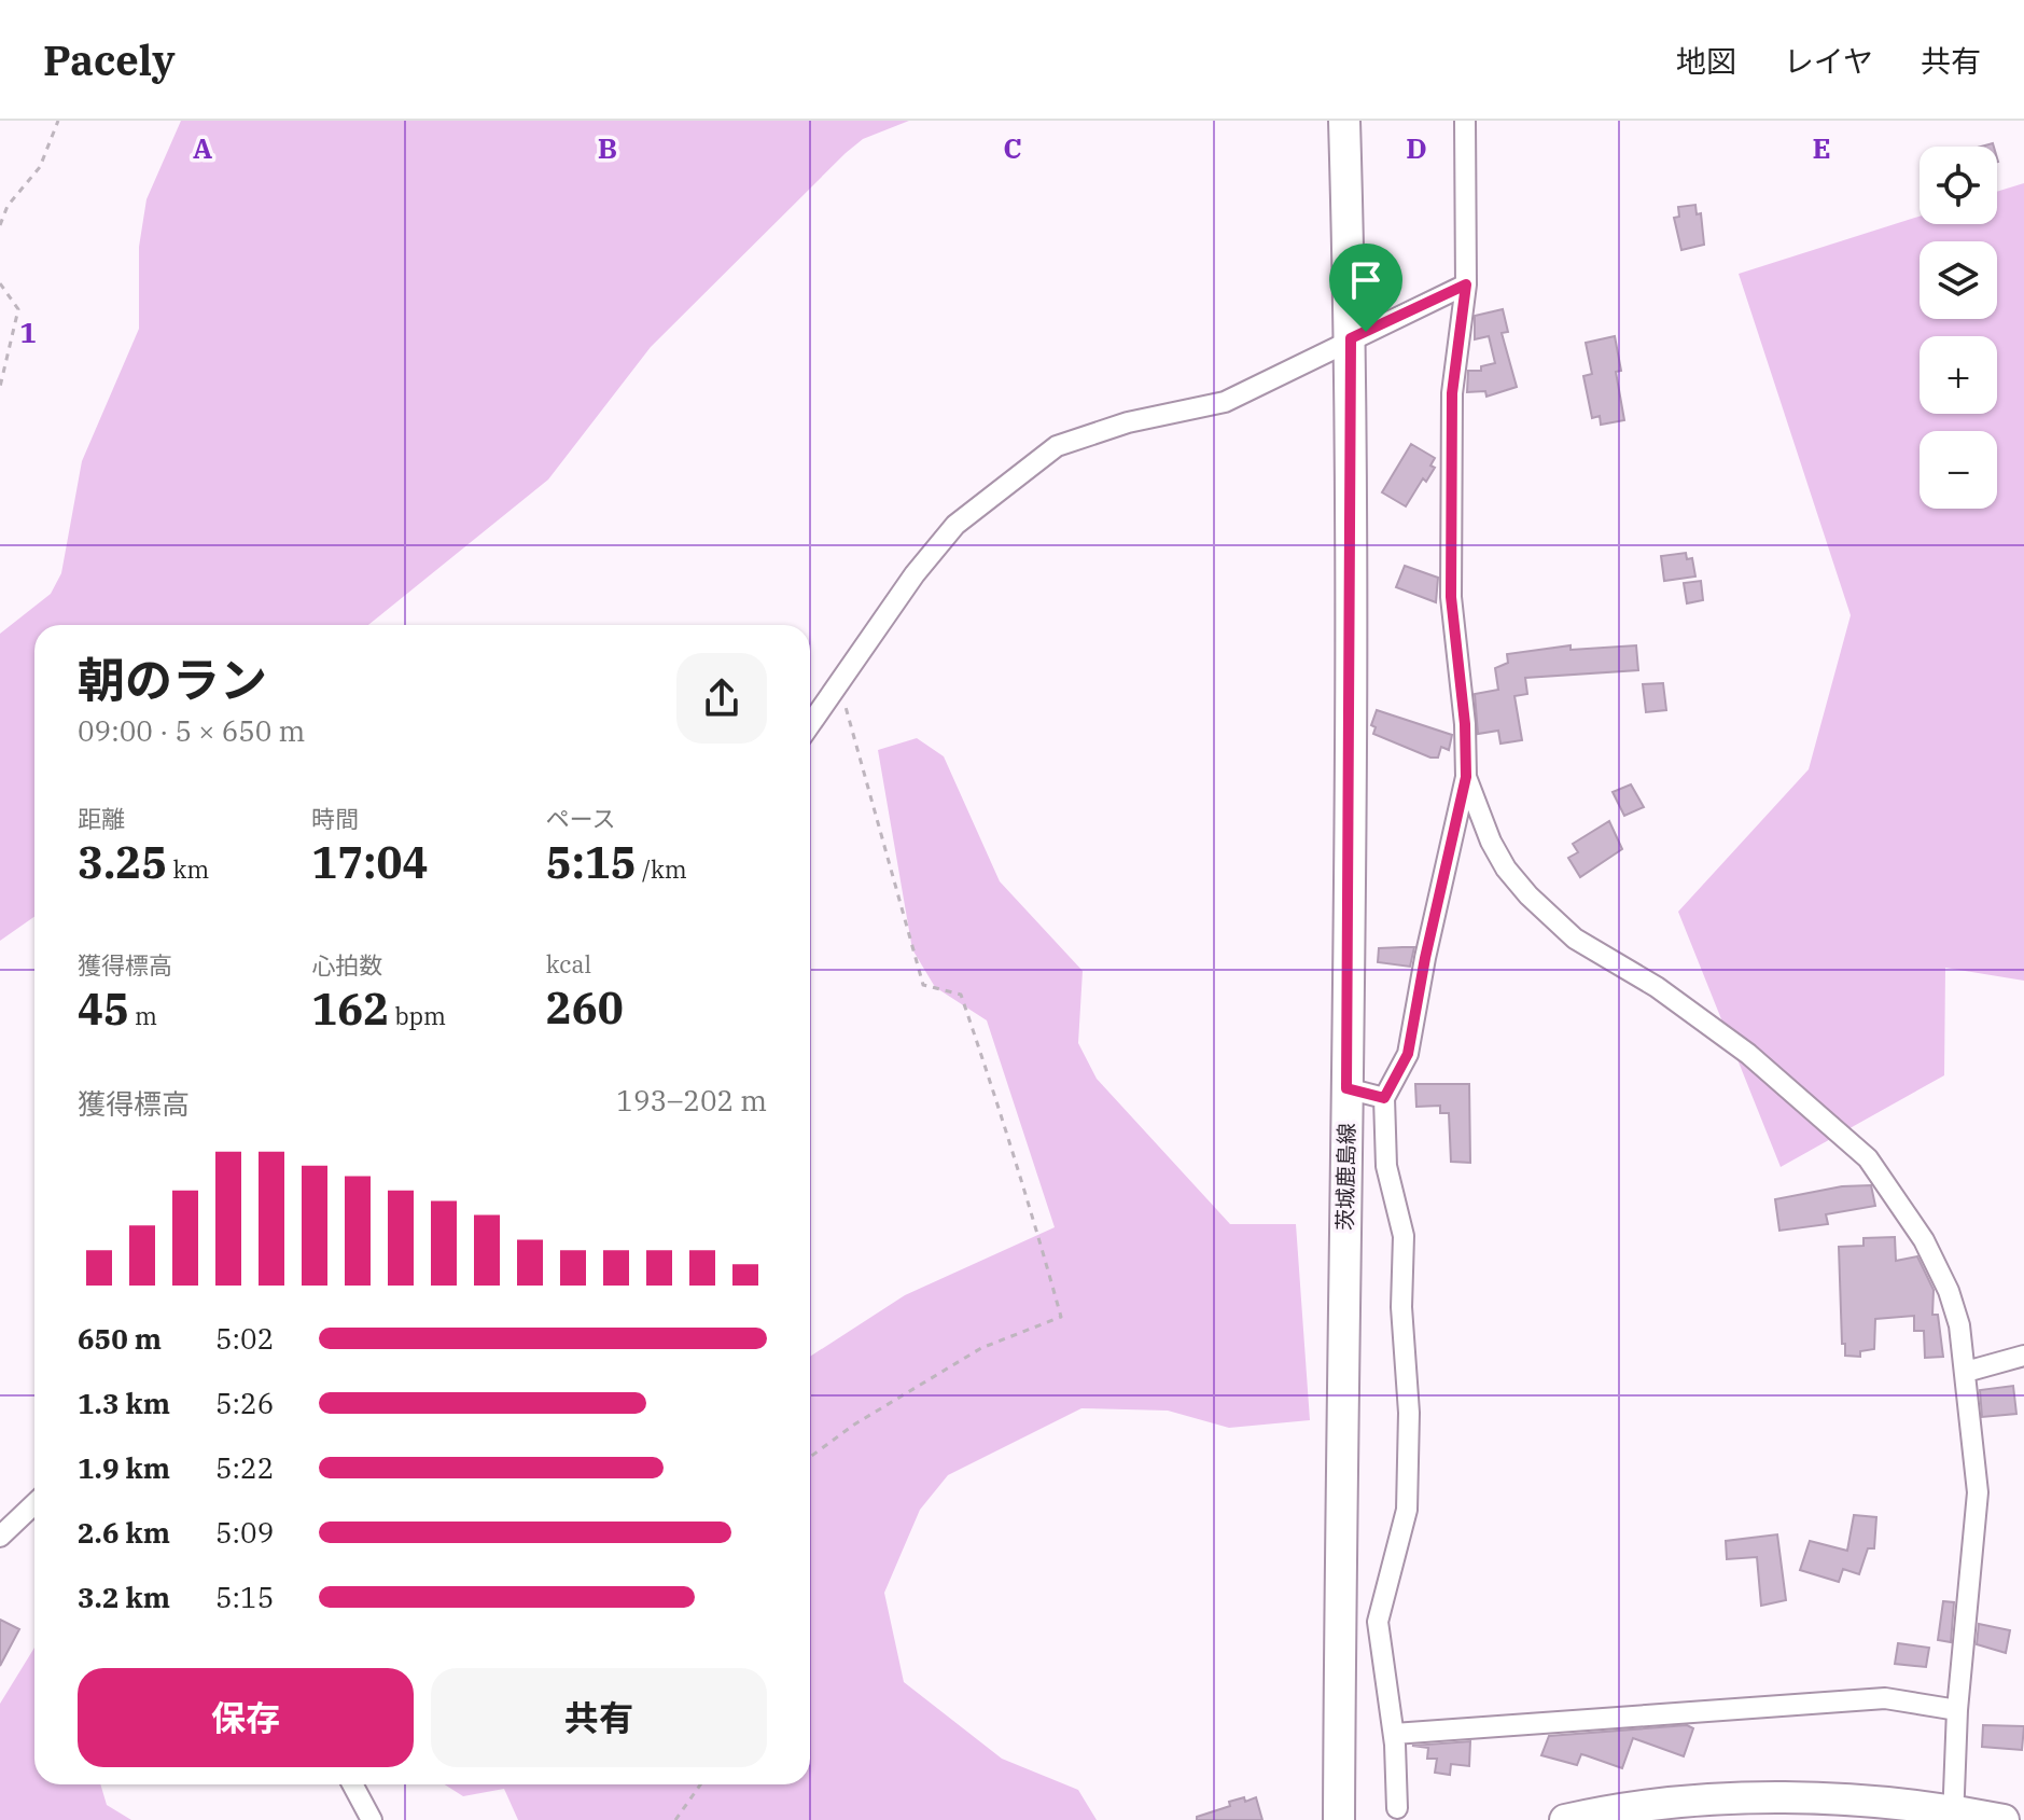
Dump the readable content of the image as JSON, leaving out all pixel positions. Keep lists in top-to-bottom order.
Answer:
{
  "streets": {
    "main road": ["茨城鹿島線"]
  },
  "page": {
    "header": "Pacely",
    "nav": ["地図", "レイヤ", "共有"],
    "map_buttons": ["+", "−"],
    "heading": ["朝のラン", "09:00 · 5 × 650 m"],
    "stats": [
      ["距離", "3.25 km"],
      ["時間", "17:04"],
      ["ペース", "5:15 /km"],
      ["獲得標高", "45 m"],
      ["心拍数", "162 bpm"],
      ["kcal", "260"]
    ],
    "chart": ["獲得標高", "193–202 m"],
    "list": [
      {
        "name": "650 m",
        "note": "5:02"
      },
      {
        "name": "1.3 km",
        "note": "5:26"
      },
      {
        "name": "1.9 km",
        "note": "5:22"
      },
      {
        "name": "2.6 km",
        "note": "5:09"
      },
      {
        "name": "3.2 km",
        "note": "5:15"
      }
    ],
    "buttons": ["保存", "共有"]
  },
  "grid": {
    "columns": [
      "A",
      "B",
      "C",
      "D",
      "E"
    ],
    "rows": ["1"]
  }
}
